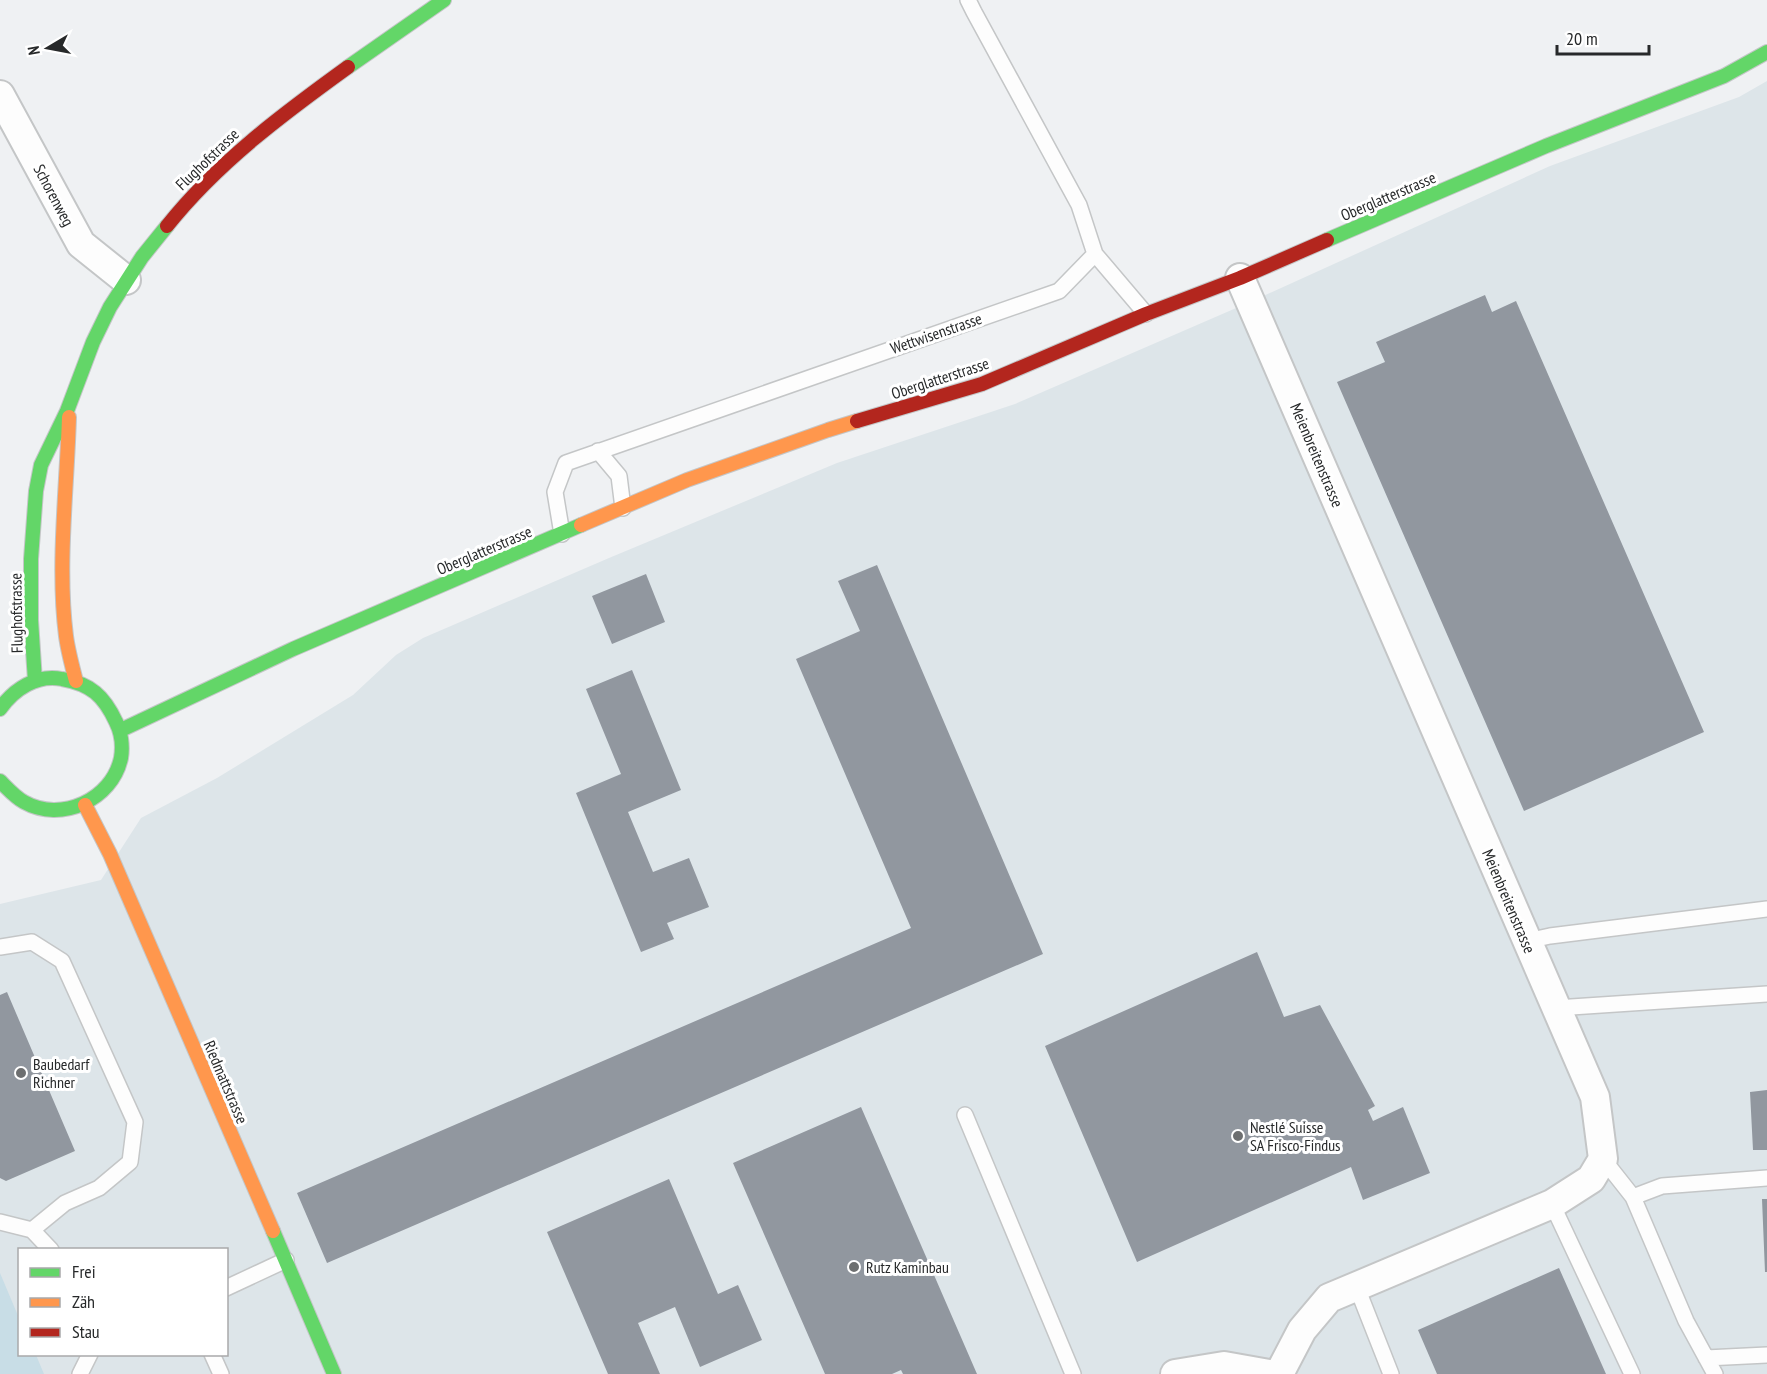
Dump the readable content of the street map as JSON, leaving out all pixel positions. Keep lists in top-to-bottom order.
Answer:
{
  "streets": {
    "main road": ["Flughofstrasse", "Oberglatterstrasse", "Riedmattstrasse"],
    "street": ["Schorenweg", "Meienbreitenstrasse"],
    "lane": ["Wettwisenstrasse"]
  },
  "crossings": [
    ["Flughofstrasse", "Schorenweg"],
    ["Oberglatterstrasse", "Wettwisenstrasse"],
    ["Oberglatterstrasse", "Meienbreitenstrasse"]
  ],
  "places": ["Baubedarf Richner", "Nestlé Suisse SA Frisco-Findus", "Rutz Kaminbau"],
  "legend": ["Frei", "Zäh", "Stau"],
  "scale_bar": "20 m",
  "north": "left"
}
